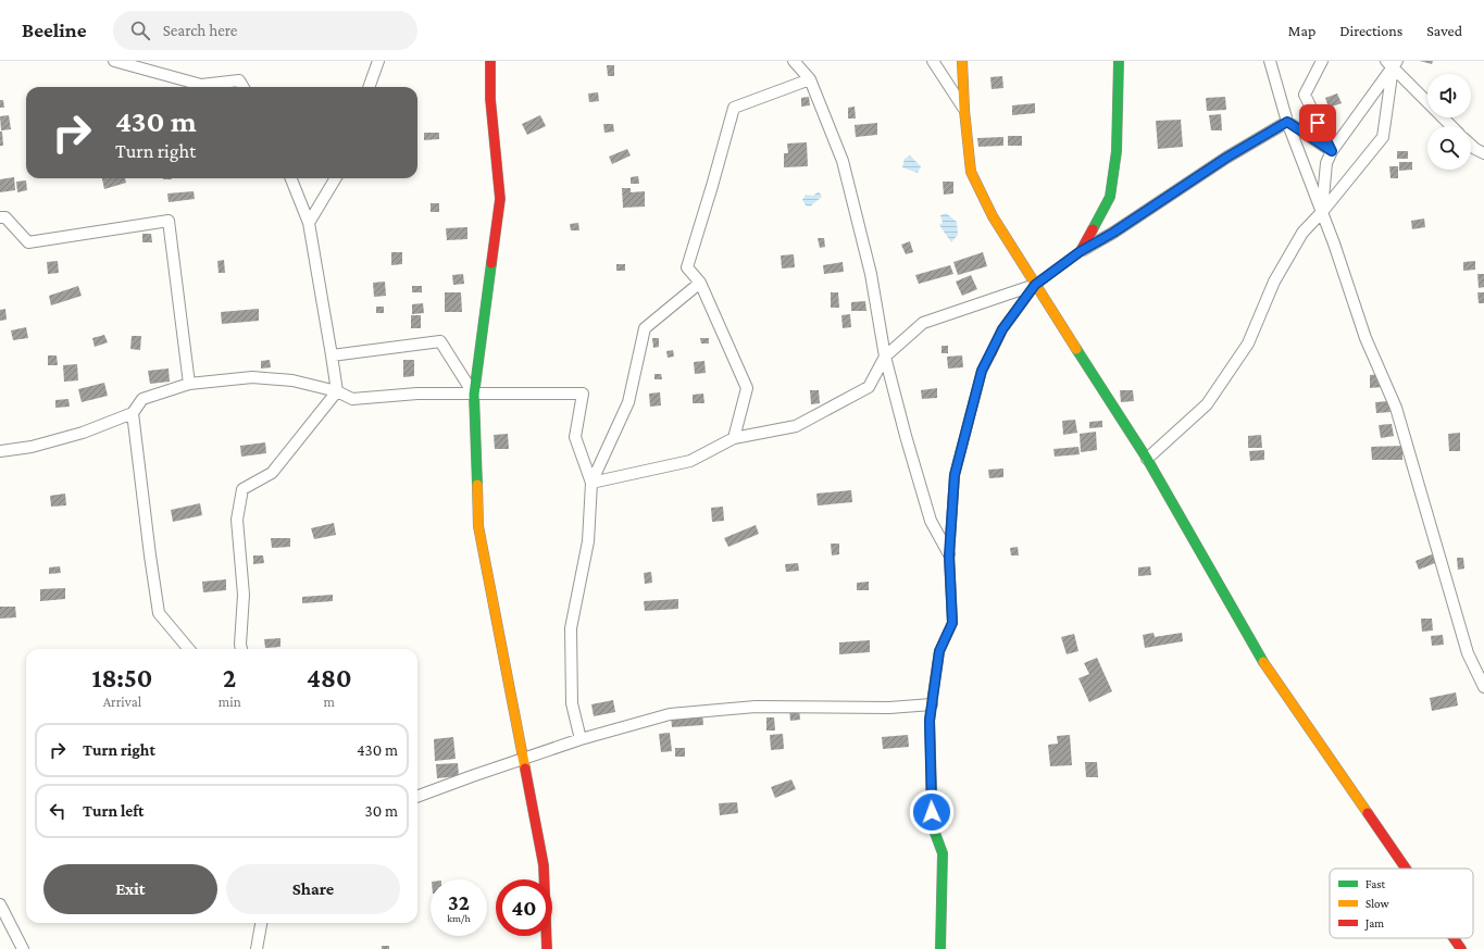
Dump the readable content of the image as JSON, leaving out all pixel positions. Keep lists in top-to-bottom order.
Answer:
{
  "legend": ["Fast", "Slow", "Jam"],
  "page": {
    "header": "Beeline",
    "search": "Search here",
    "nav": ["Map", "Directions", "Saved"],
    "turn": ["430 m", "Turn right"],
    "eta": [
      "18:50",
      "Arrival",
      "2",
      "min",
      "480",
      "m"
    ],
    "list": [
      {
        "name": "Turn right",
        "value": "430 m"
      },
      {
        "name": "Turn left",
        "value": "30 m"
      }
    ],
    "buttons": ["Exit", "Share"],
    "speed": "32 km/h",
    "limit": "40"
  }
}
